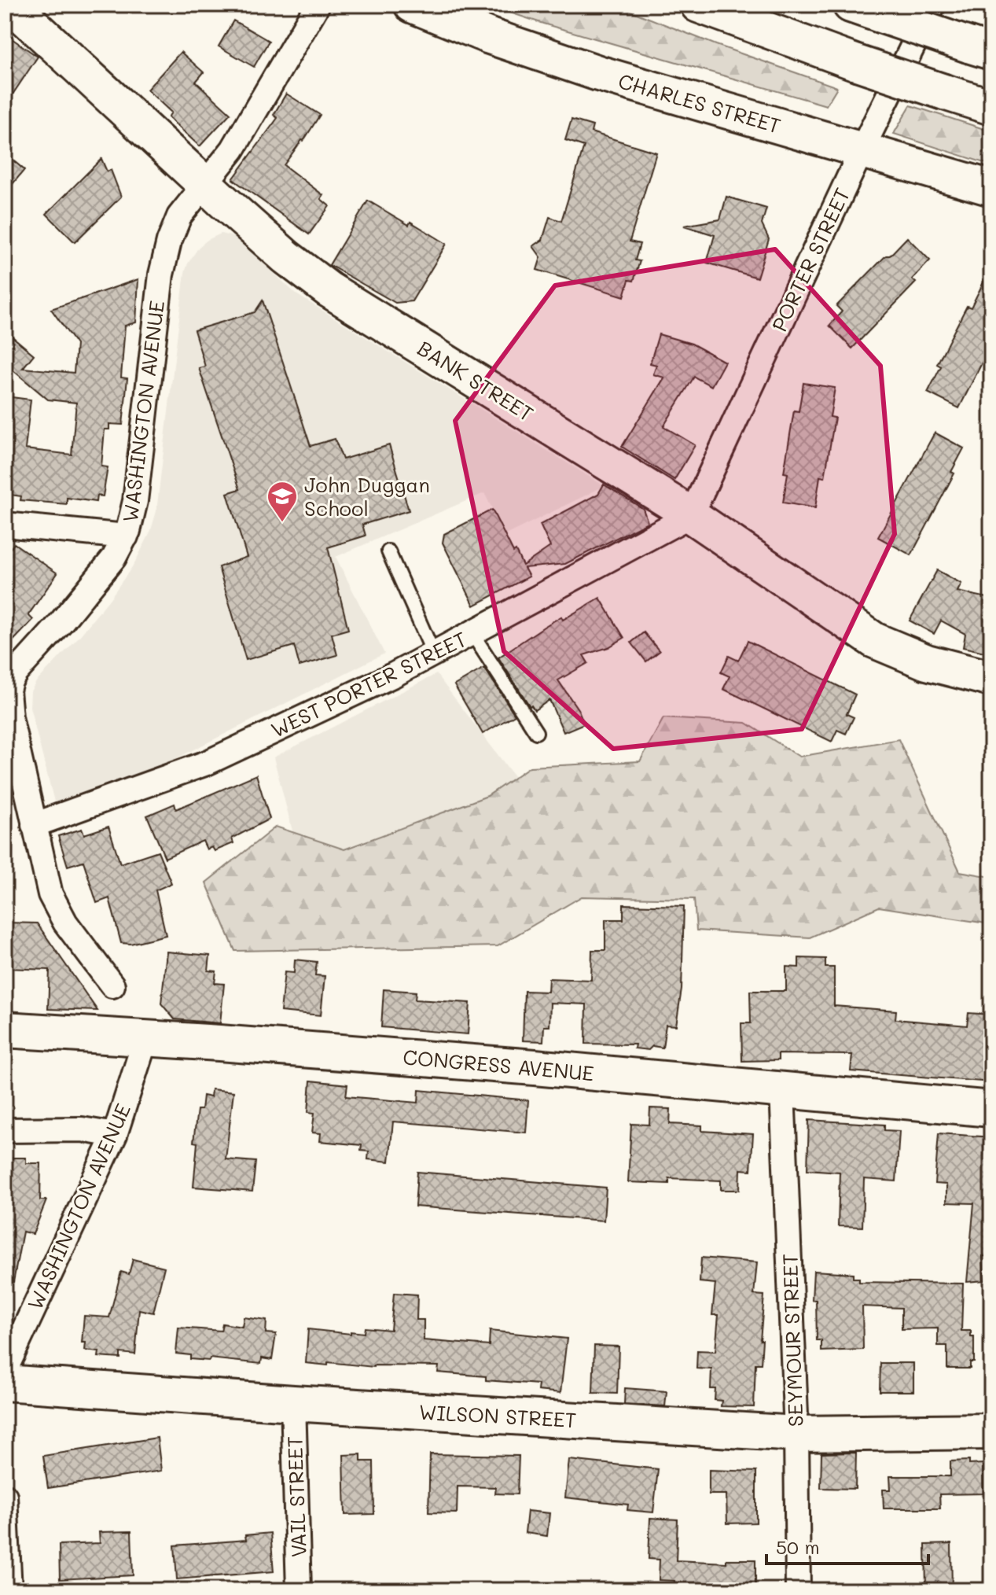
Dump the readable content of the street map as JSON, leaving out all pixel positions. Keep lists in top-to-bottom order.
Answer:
{
  "streets": {
    "main road": [
      "CHARLES STREET",
      "BANK STREET",
      "CONGRESS AVENUE",
      "WILSON STREET"
    ],
    "street": [
      "PORTER STREET",
      "WASHINGTON AVENUE",
      "WEST PORTER STREET",
      "SEYMOUR STREET",
      "VAIL STREET"
    ]
  },
  "crossings": [
    ["CHARLES STREET", "PORTER STREET"],
    ["PORTER STREET", "BANK STREET"],
    ["PORTER STREET", "WEST PORTER STREET"],
    ["BANK STREET", "WASHINGTON AVENUE"],
    ["BANK STREET", "WEST PORTER STREET"],
    ["WASHINGTON AVENUE", "WEST PORTER STREET"],
    ["WASHINGTON AVENUE", "CONGRESS AVENUE"],
    ["CONGRESS AVENUE", "SEYMOUR STREET"],
    ["SEYMOUR STREET", "WILSON STREET"],
    ["WILSON STREET", "VAIL STREET"]
  ],
  "places": {
    "school or university": ["John Duggan School"]
  },
  "scale_bar": "50 m"
}
